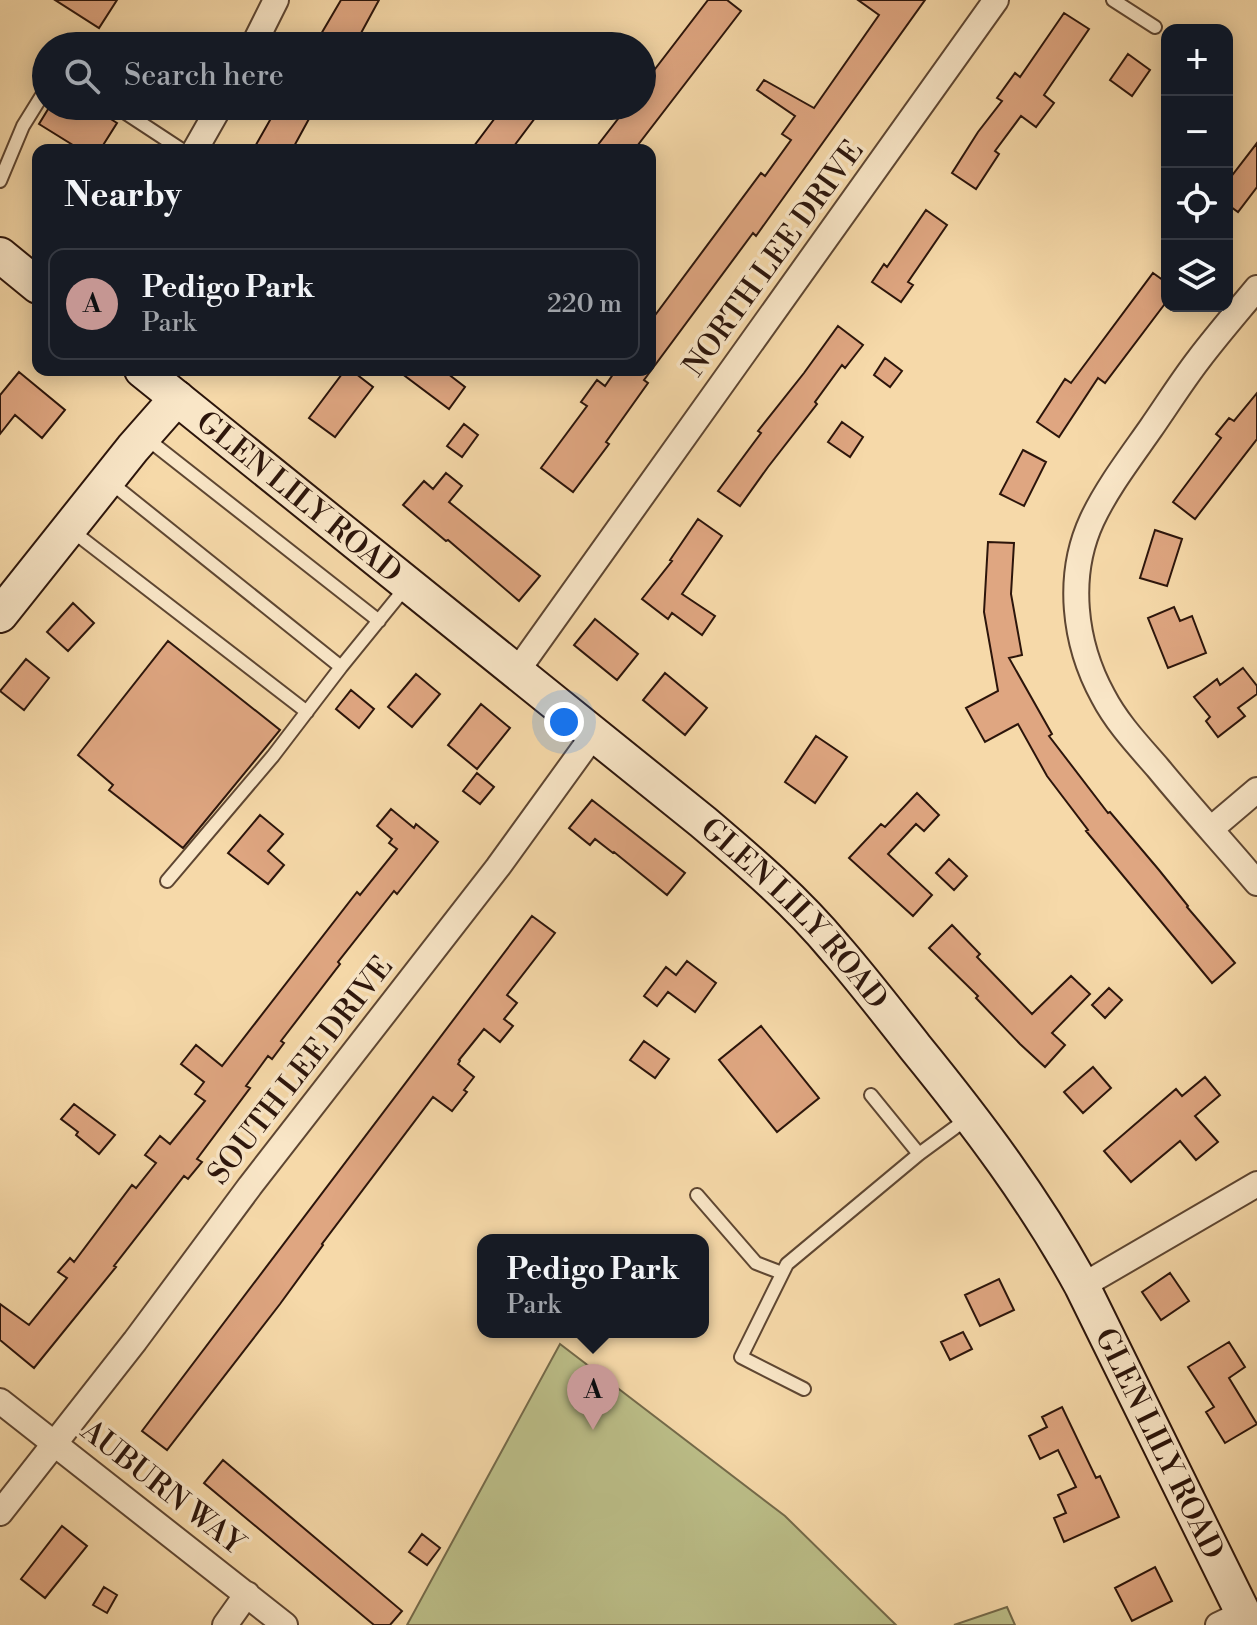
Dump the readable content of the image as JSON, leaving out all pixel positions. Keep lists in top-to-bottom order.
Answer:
{
  "streets": {
    "street": [
      "NORTH LEE DRIVE",
      "GLEN LILY ROAD",
      "SOUTH LEE DRIVE",
      "AUBURN WAY"
    ]
  },
  "crossings": [
    ["NORTH LEE DRIVE", "GLEN LILY ROAD"],
    ["GLEN LILY ROAD", "SOUTH LEE DRIVE"],
    ["SOUTH LEE DRIVE", "AUBURN WAY"]
  ],
  "page": {
    "map_buttons": ["+", "−"],
    "search": "Search here",
    "heading": "Nearby",
    "list": [
      {
        "mark": "A",
        "name": "Pedigo Park",
        "note": "Park",
        "value": "220 m"
      }
    ],
    "popup": ["Pedigo Park", "Park"],
    "pins": "A"
  }
}
